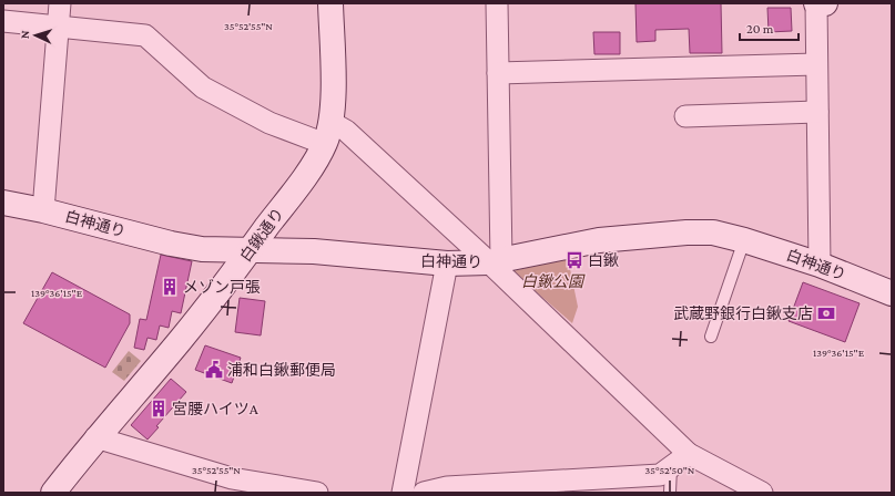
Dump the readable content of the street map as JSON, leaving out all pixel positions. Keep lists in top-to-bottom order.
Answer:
{
  "streets": {
    "street": ["白神通り", "白鍬通り"]
  },
  "crossings": [
    ["白神通り", "白鍬通り"]
  ],
  "parks": ["白鍬公園"],
  "places": {
    "bus stop": ["白鍬"],
    "building": ["メゾン戸張", "宮腰ハイツA"],
    "bank": ["武蔵野銀行白鍬支店"],
    "public building": ["浦和白鍬郵便局"]
  },
  "scale_bar": "20 m",
  "north": "left",
  "coordinates": ["35°52'55\"N", "139°36'15\"E", "35°52'50\"N"]
}
